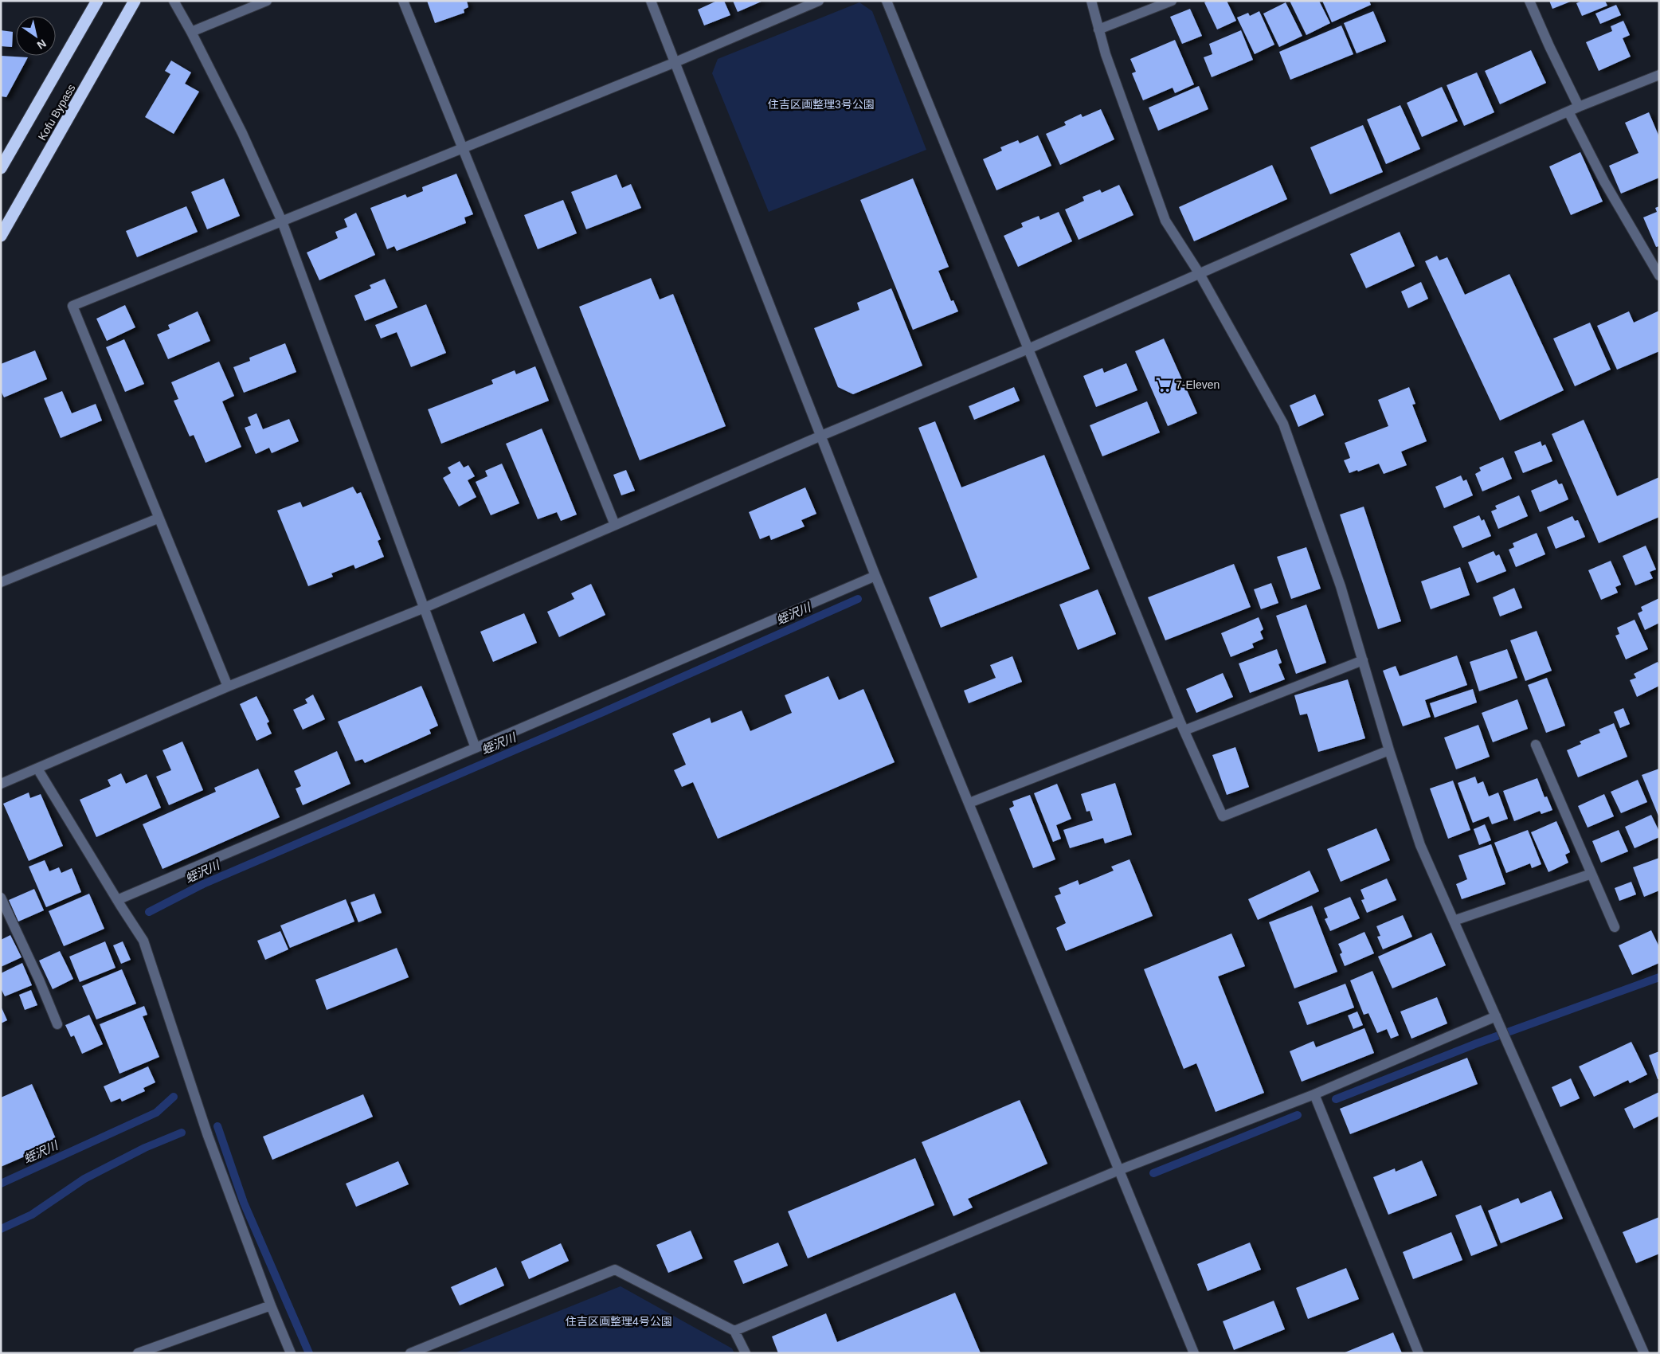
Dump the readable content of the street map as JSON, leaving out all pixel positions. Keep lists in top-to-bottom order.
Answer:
{
  "streets": {
    "highway": ["Kofu Bypass"]
  },
  "water": ["蛭沢川"],
  "parks": ["住吉区画整理3号公園", "住吉区画整理4号公園"],
  "places": {
    "supermarket": ["7-Eleven"]
  },
  "north": "bottom right"
}
